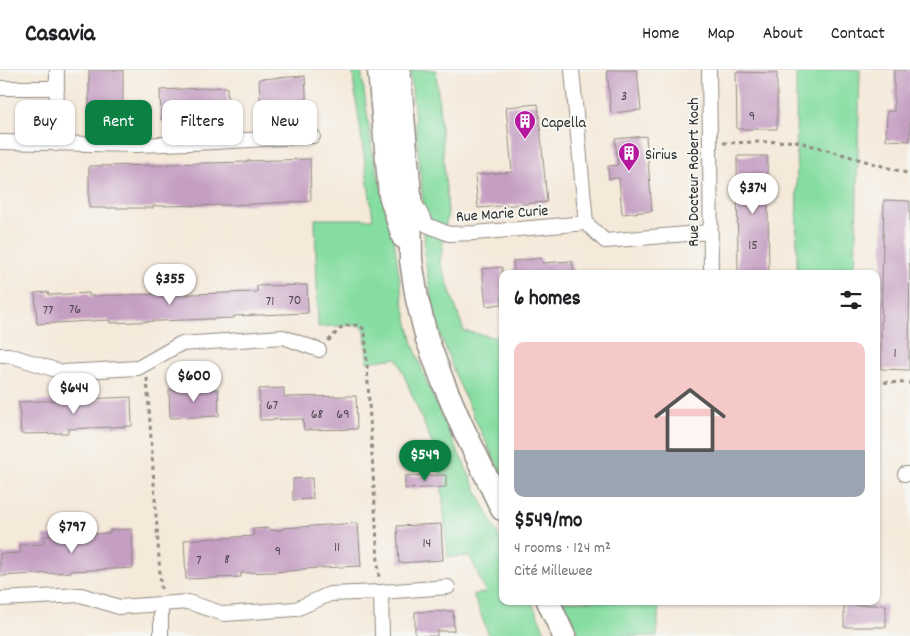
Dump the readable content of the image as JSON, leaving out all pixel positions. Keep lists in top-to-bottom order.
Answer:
{
  "streets": {
    "street": ["Rue Docteur Robert Koch", "Rue Marie Curie"]
  },
  "places": {
    "building": ["Capella", "Sirius"]
  },
  "house_numbers": [
    "3",
    "9",
    "15",
    "70",
    "71",
    "76",
    "77",
    "1",
    "67",
    "68",
    "69",
    "14",
    "11",
    "9",
    "8",
    "7"
  ],
  "page": {
    "header": "Casavia",
    "nav": [
      "Home",
      "Map",
      "About",
      "Contact"
    ],
    "chip": [
      "Buy",
      "Rent",
      "Filters",
      "New"
    ],
    "price": [
      "$374",
      "$355",
      "$600",
      "$644",
      "$549",
      "$797"
    ],
    "heading": "6 homes",
    "list": [
      {
        "name": "$549/mo",
        "note": "4 rooms · 124 m² · Cité Millewee"
      }
    ]
  }
}
